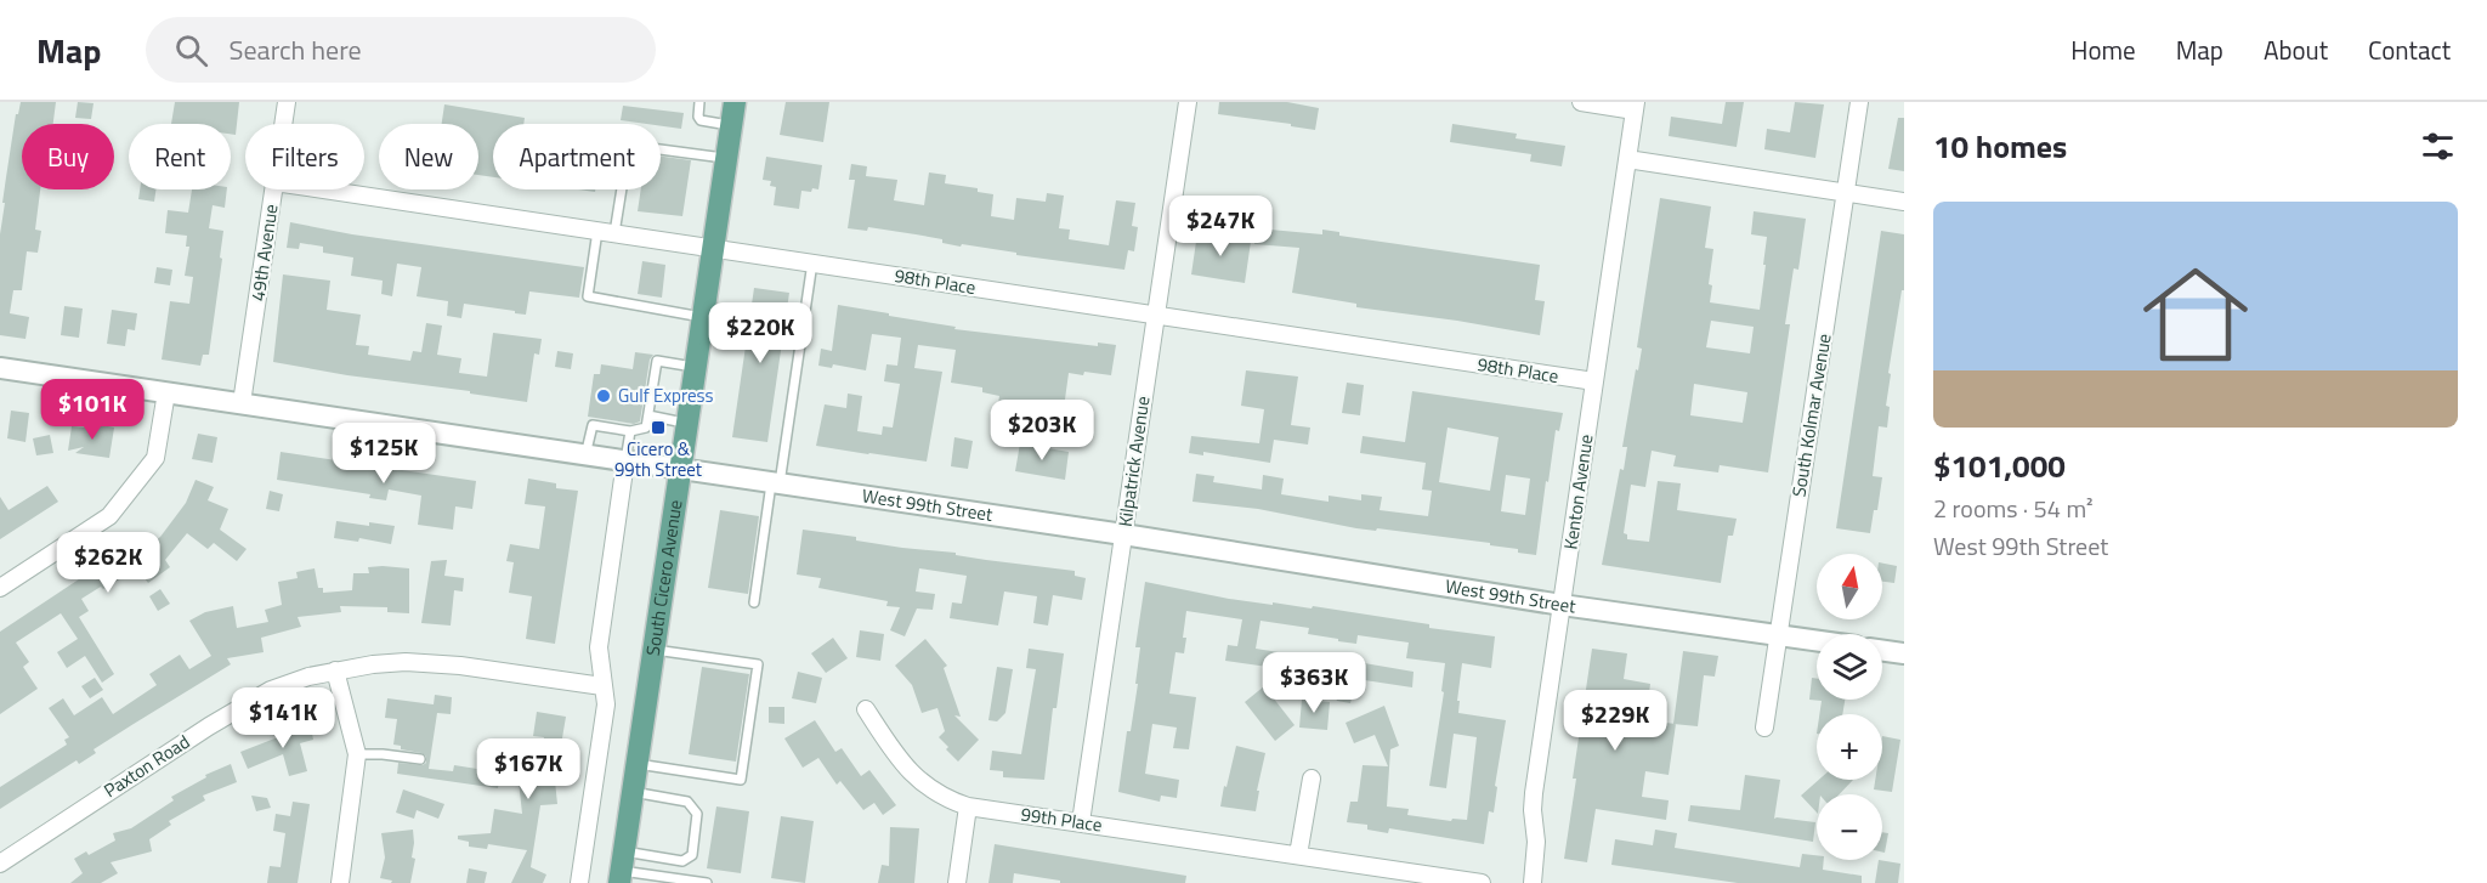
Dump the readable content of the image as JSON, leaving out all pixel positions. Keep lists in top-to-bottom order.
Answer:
{
  "streets": {
    "main road": ["South Cicero Avenue"],
    "street": [
      "49th Avenue",
      "98th Place",
      "South Kolmar Avenue",
      "Kilpatrick Avenue",
      "Kenton Avenue",
      "West 99th Street",
      "Paxton Road",
      "99th Place"
    ]
  },
  "crossings": [
    ["49th Avenue", "West 99th Street"],
    ["98th Place", "Kilpatrick Avenue"],
    ["98th Place", "Kenton Avenue"],
    ["98th Place", "South Cicero Avenue"],
    ["South Kolmar Avenue", "West 99th Street"],
    ["Kilpatrick Avenue", "West 99th Street"],
    ["Kilpatrick Avenue", "99th Place"],
    ["Kenton Avenue", "West 99th Street"],
    ["West 99th Street", "South Cicero Avenue"]
  ],
  "places": {
    "other": ["Gulf Express"],
    "transit": ["Cicero & 99th Street"]
  },
  "north": "top",
  "page": {
    "header": "Map",
    "search": "Search here",
    "nav": [
      "Home",
      "Map",
      "About",
      "Contact"
    ],
    "heading": "10 homes",
    "chip": [
      "Buy",
      "Rent",
      "Filters",
      "New",
      "Apartment"
    ],
    "list": [
      {
        "name": "$101,000",
        "note": "2 rooms · 54 m² · West 99th Street"
      }
    ],
    "price": [
      "$247K",
      "$220K",
      "$101K",
      "$203K",
      "$125K",
      "$262K",
      "$363K",
      "$141K",
      "$229K",
      "$167K"
    ],
    "map_buttons": ["+", "−"]
  }
}
